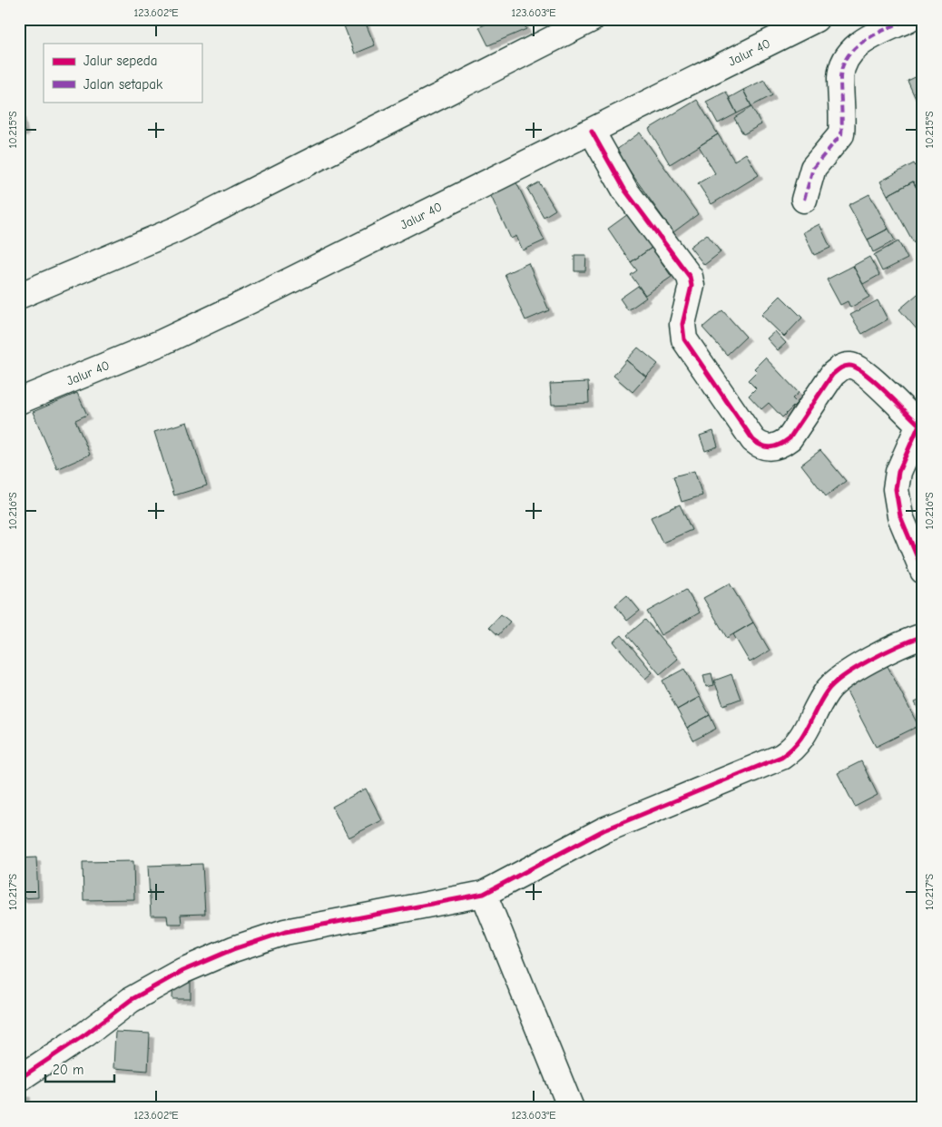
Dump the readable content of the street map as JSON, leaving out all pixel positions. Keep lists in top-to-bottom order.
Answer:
{
  "streets": {
    "main road": ["Jalur 40"]
  },
  "legend": ["Jalur sepeda", "Jalan setapak"],
  "scale_bar": "20 m",
  "coordinates": [
    "123.602°E",
    "123.603°E",
    "10.215°S",
    "10.216°S",
    "10.217°S"
  ]
}
